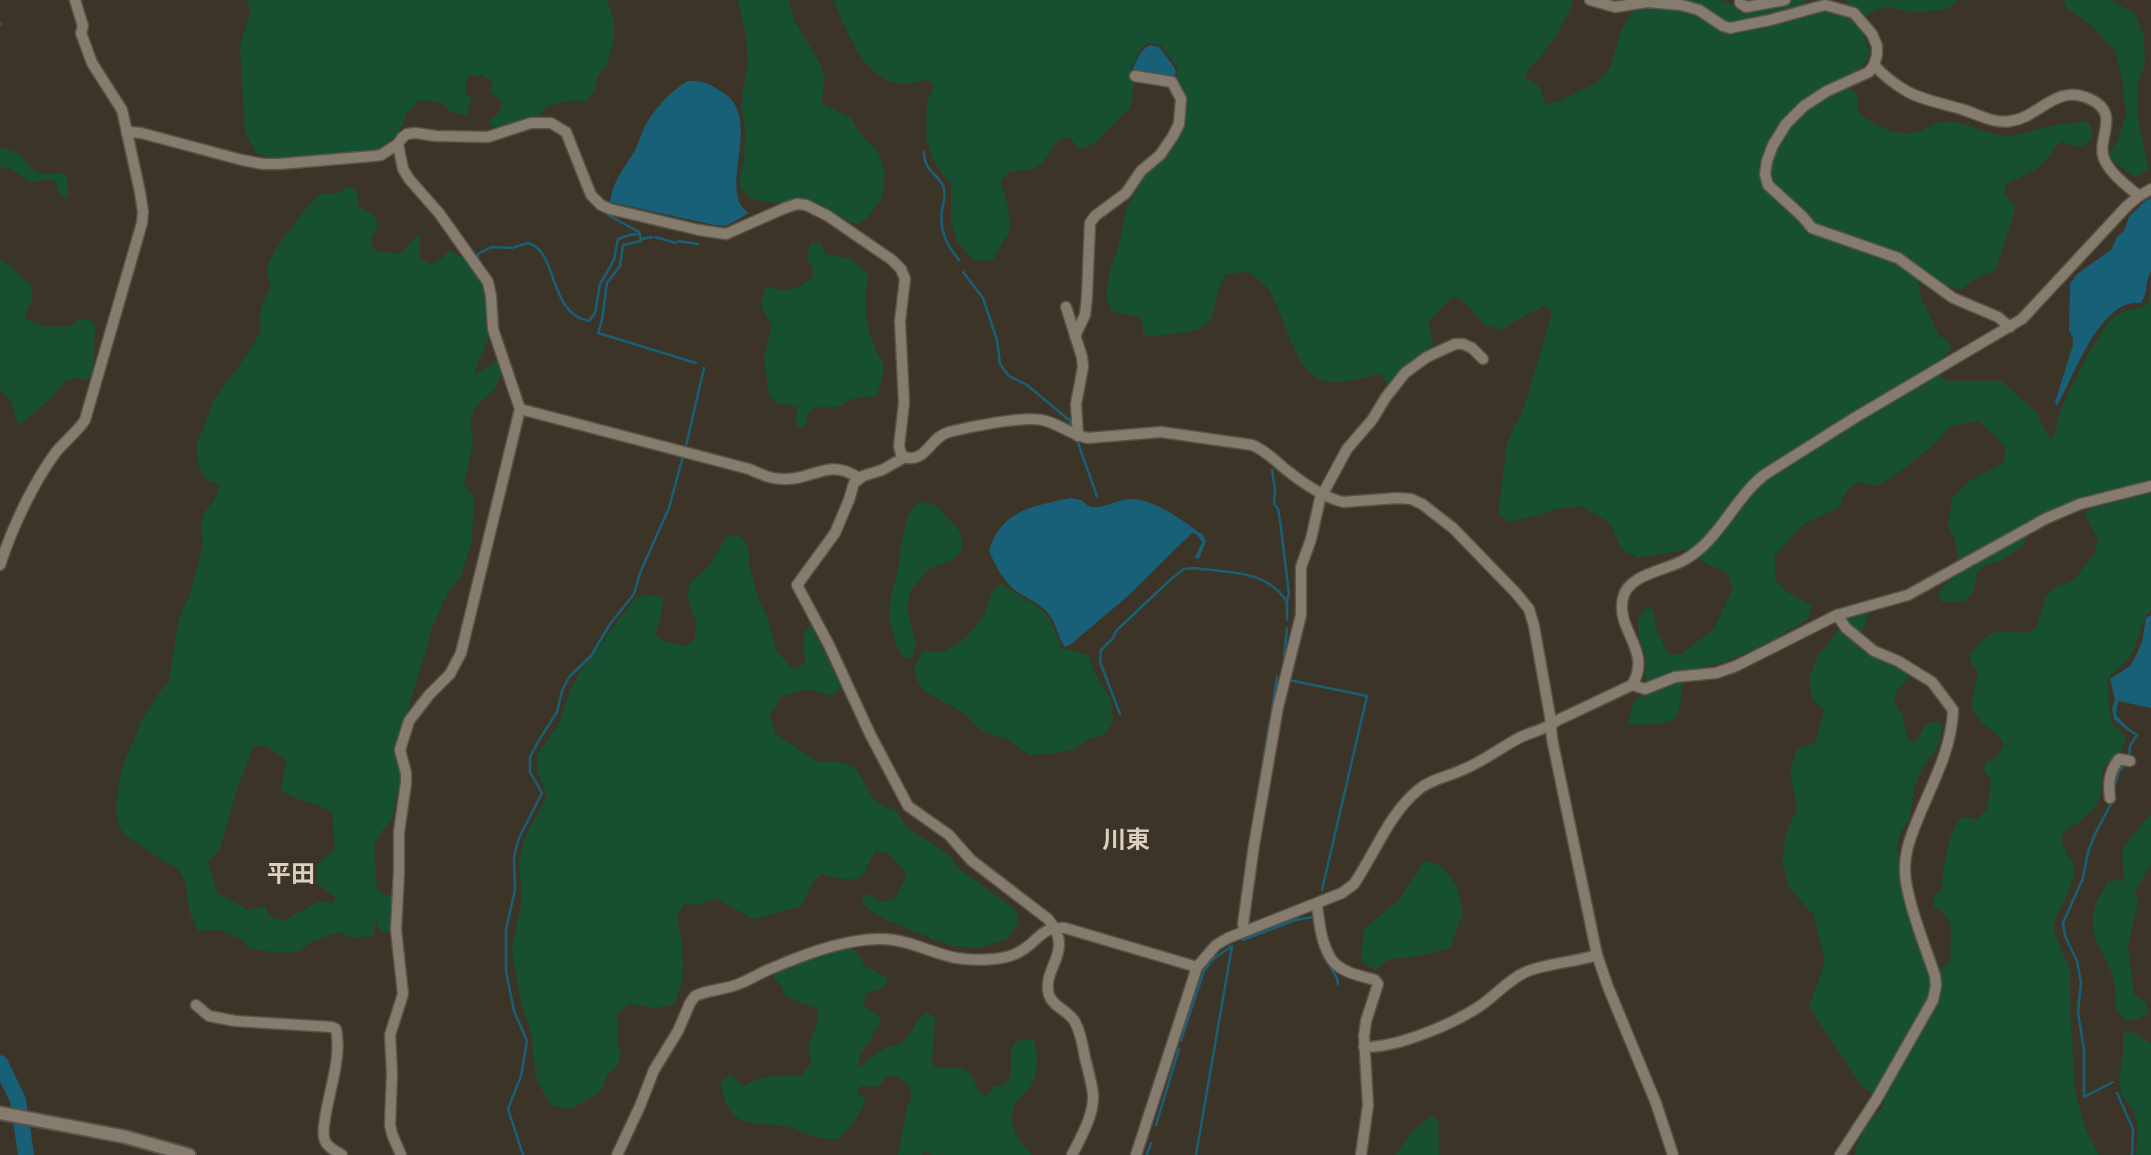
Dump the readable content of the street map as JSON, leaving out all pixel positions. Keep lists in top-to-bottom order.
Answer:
{
  "districts": ["川東", "平田"]
}
